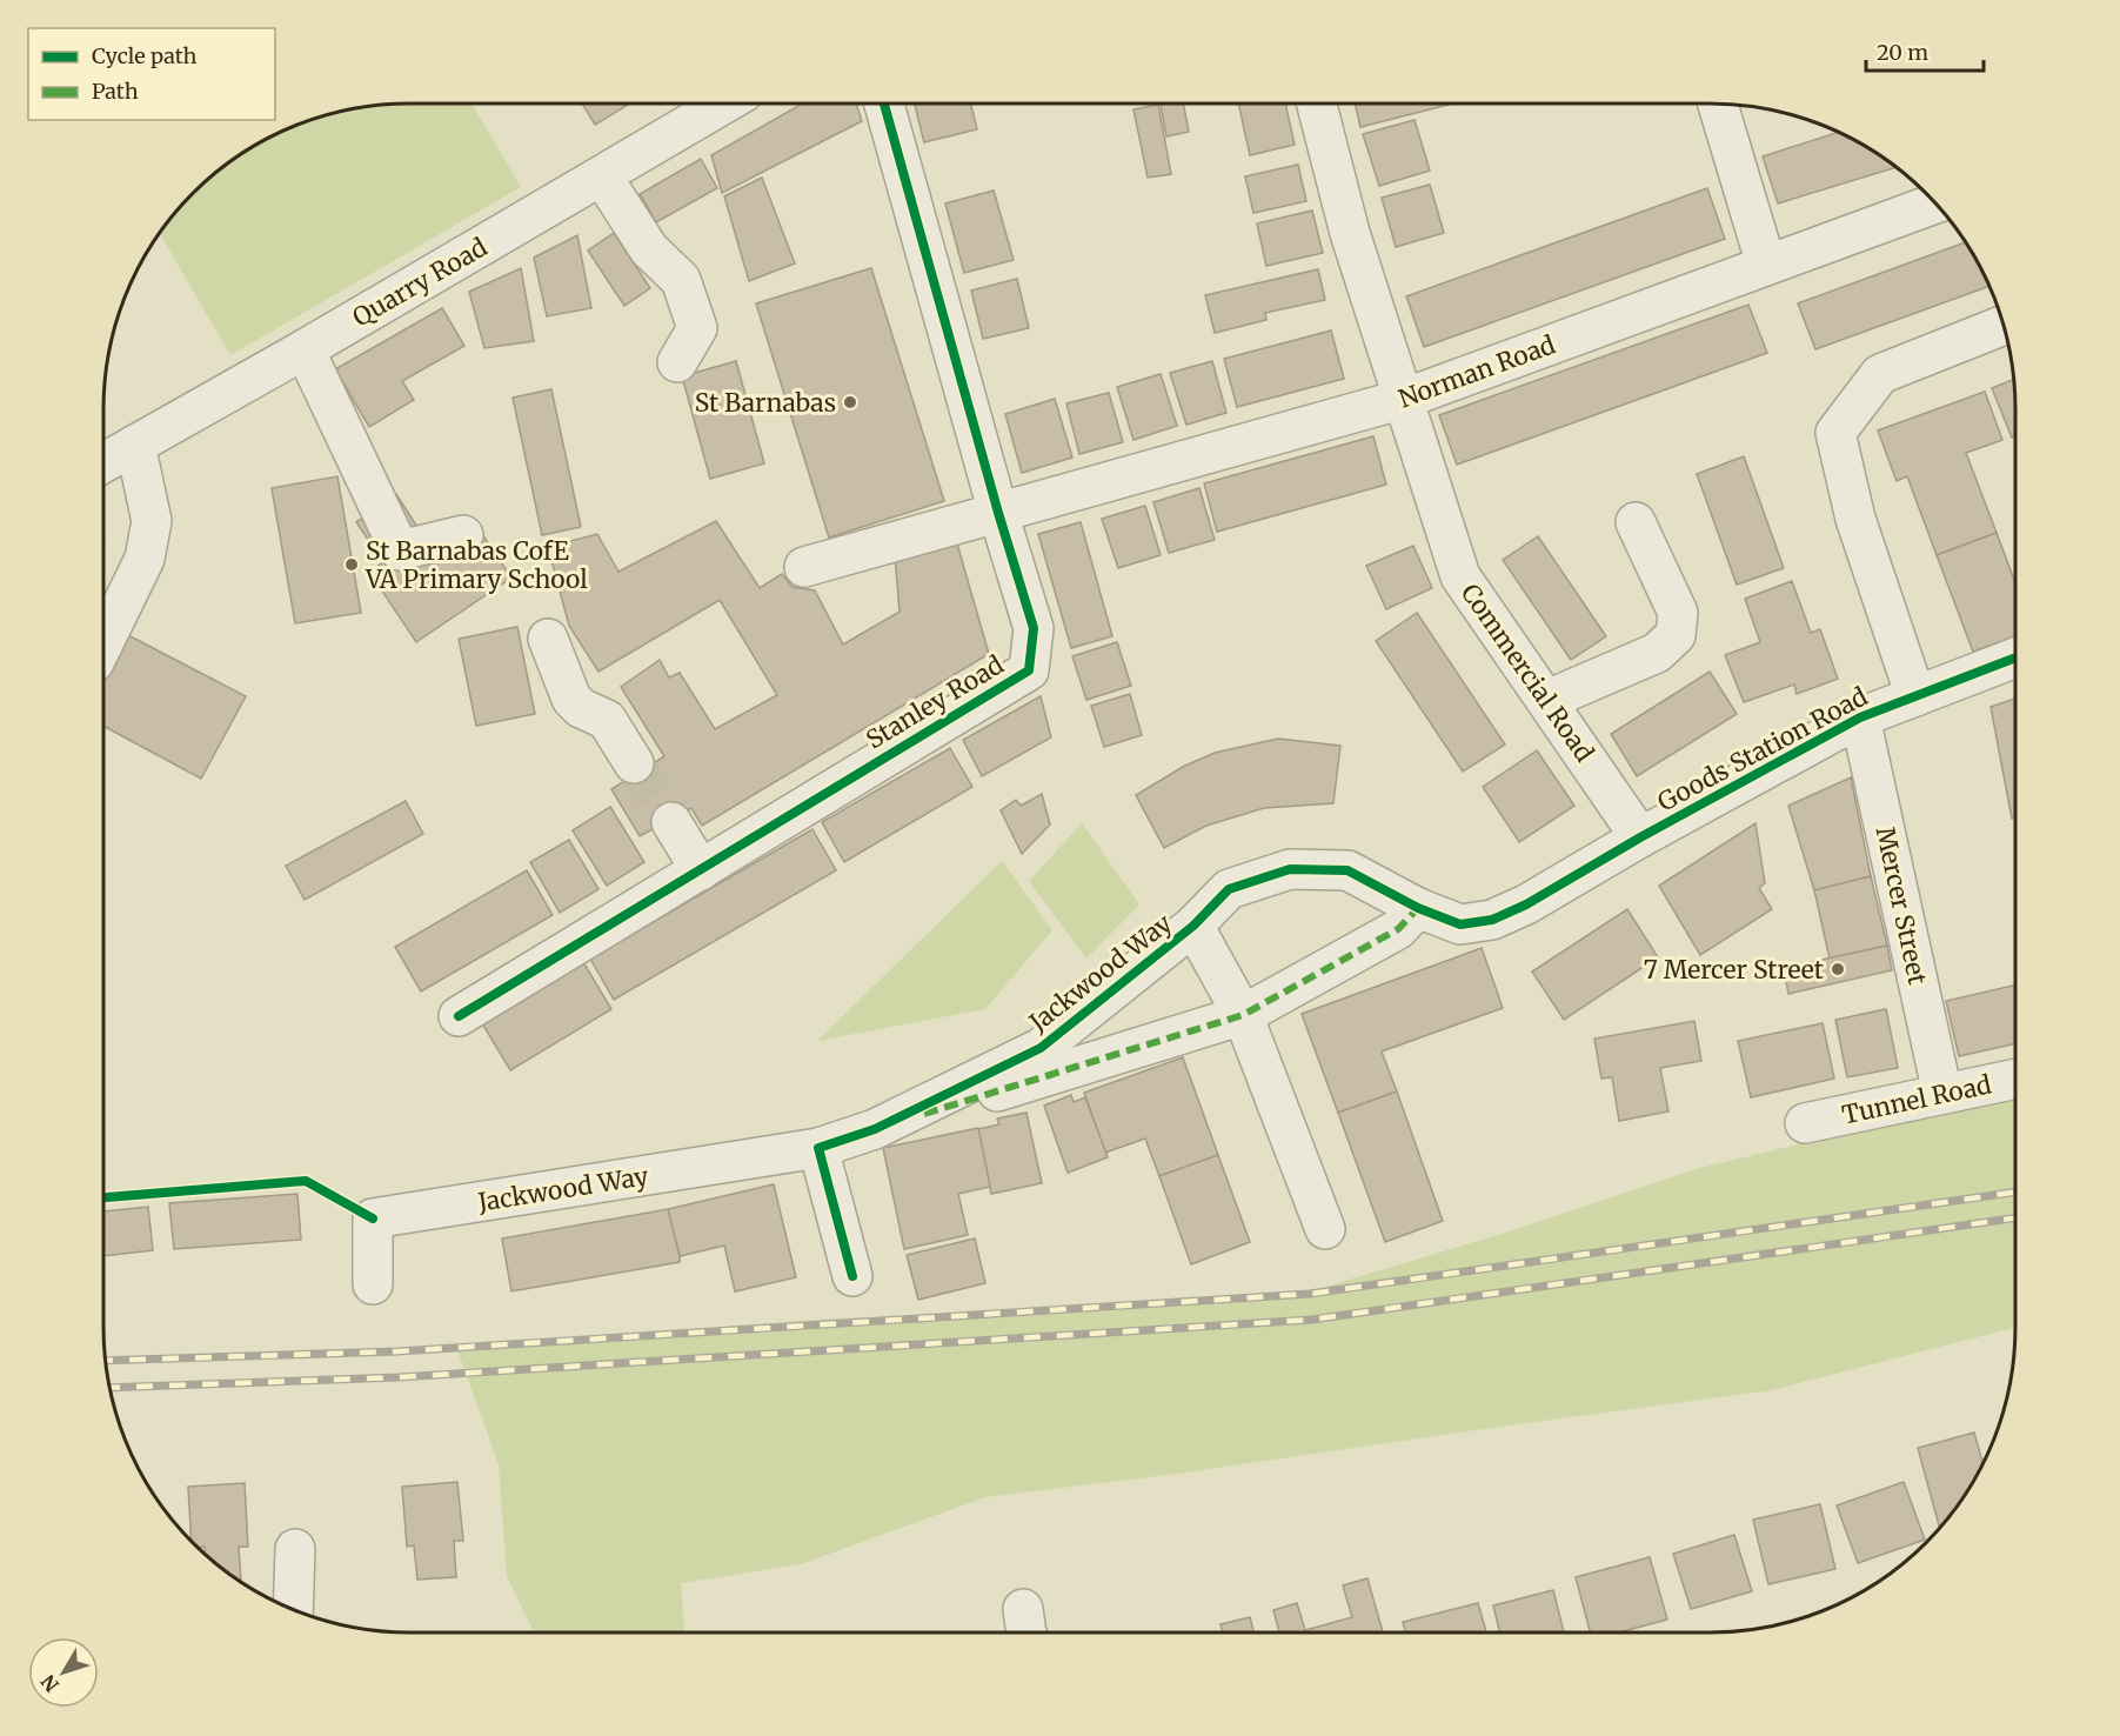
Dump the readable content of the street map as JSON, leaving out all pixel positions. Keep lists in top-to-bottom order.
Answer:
{
  "streets": {
    "street": [
      "Quarry Road",
      "Norman Road",
      "Commercial Road",
      "Stanley Road",
      "Goods Station Road",
      "Mercer Street",
      "Jackwood Way",
      "Tunnel Road"
    ]
  },
  "crossings": [
    ["Norman Road", "Commercial Road"],
    ["Norman Road", "Stanley Road"],
    ["Commercial Road", "Goods Station Road"],
    ["Goods Station Road", "Mercer Street"],
    ["Goods Station Road", "Jackwood Way"],
    ["Mercer Street", "Tunnel Road"]
  ],
  "places": ["St Barnabas", "St Barnabas CofE VA Primary School", "7 Mercer Street"],
  "legend": ["Cycle path", "Path"],
  "scale_bar": "20 m",
  "north": "bottom left"
}
